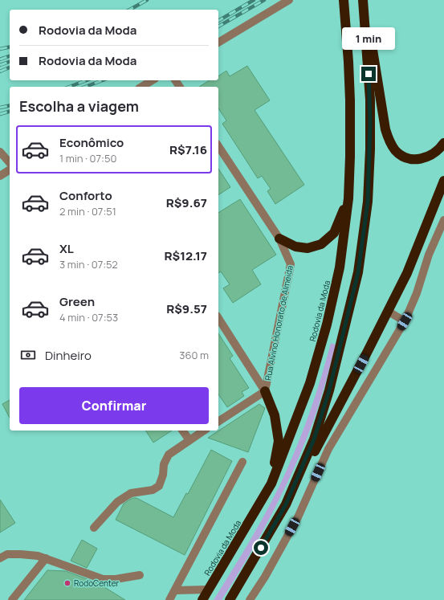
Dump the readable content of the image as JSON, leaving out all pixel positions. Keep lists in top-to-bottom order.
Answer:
{
  "streets": {
    "highway": ["Rodovia da Moda"],
    "street": ["Rua Alvino Honorato de Almeida"]
  },
  "places": ["RodoCenter"],
  "page": {
    "banner": ["Rodovia da Moda", "Rodovia da Moda"],
    "bubble": "1 min",
    "heading": "Escolha a viagem",
    "list": [
      {
        "name": "Econômico",
        "note": "1 min · 07:50",
        "value": "R$7.16"
      },
      {
        "name": "Conforto",
        "note": "2 min · 07:51",
        "value": "R$9.67"
      },
      {
        "name": "XL",
        "note": "3 min · 07:52",
        "value": "R$12.17"
      },
      {
        "name": "Green",
        "note": "4 min · 07:53",
        "value": "R$9.57"
      }
    ],
    "pay": ["Dinheiro", "360 m"],
    "buttons": "Confirmar"
  }
}
